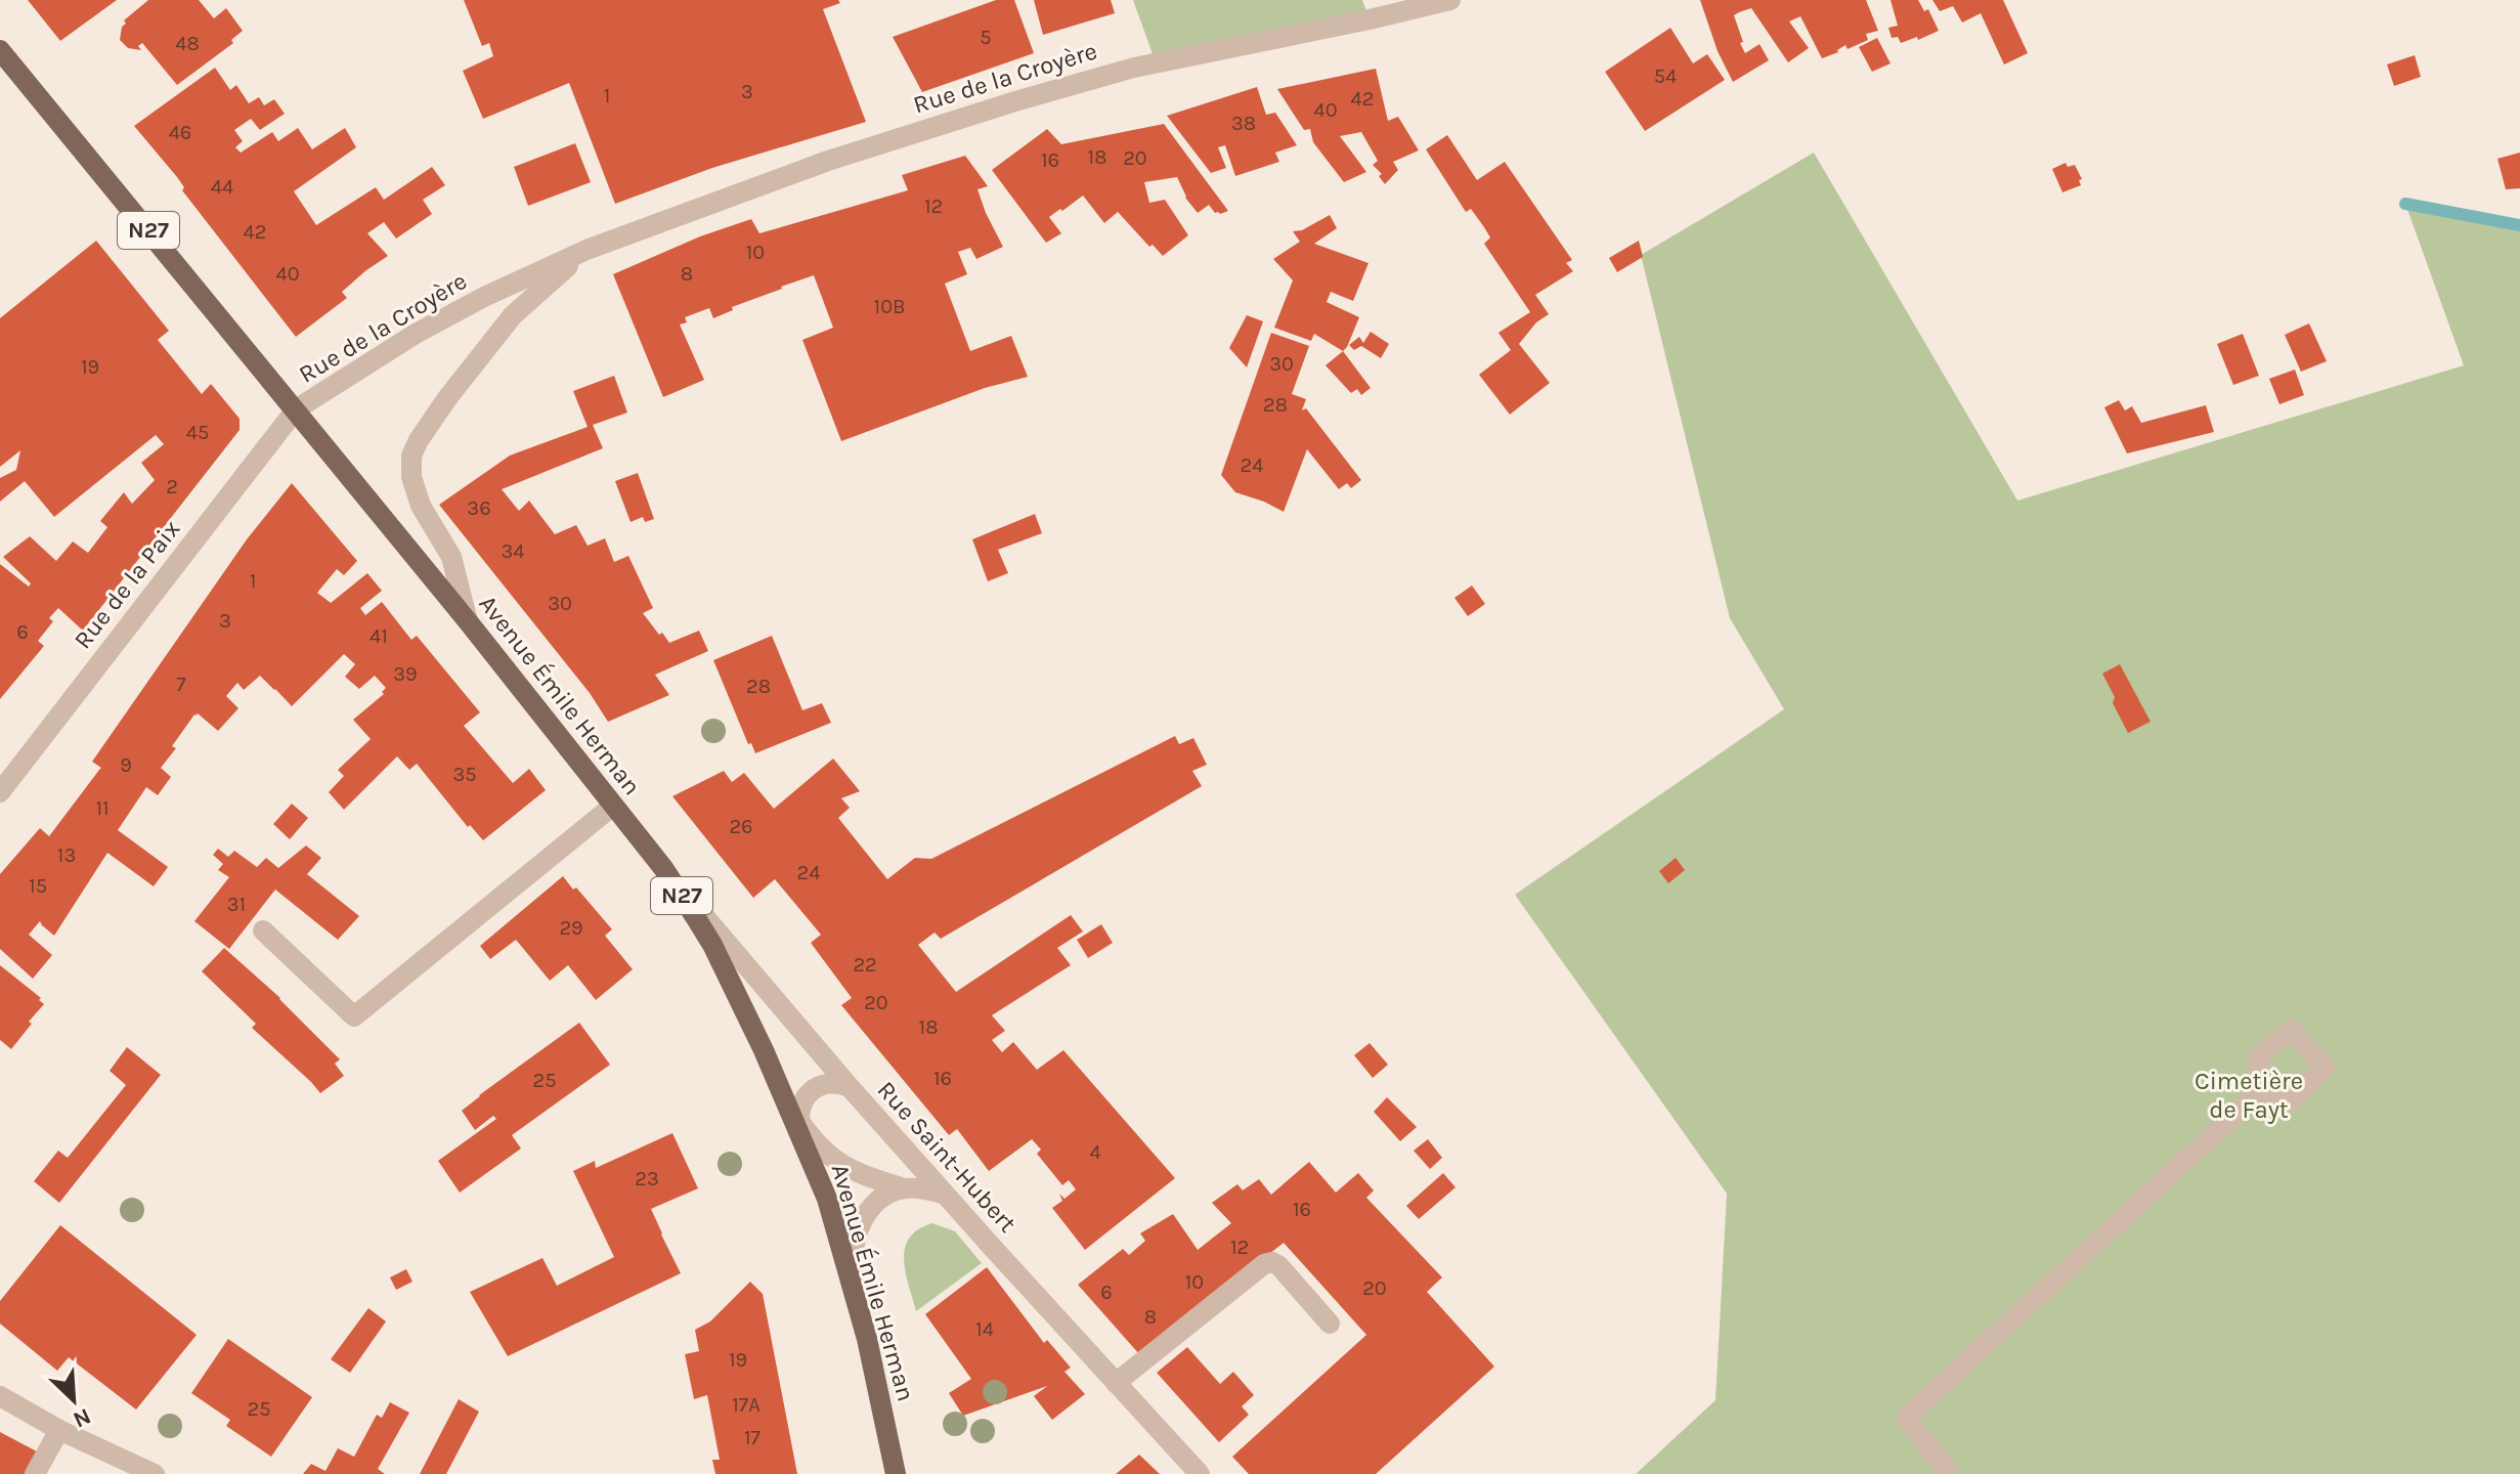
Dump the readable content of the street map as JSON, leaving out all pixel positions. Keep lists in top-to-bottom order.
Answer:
{
  "streets": {
    "main road": ["N27", "Avenue Émile Herman"],
    "street": ["Rue de la Croyère", "Rue de la Paix", "Rue Saint-Hubert"]
  },
  "crossings": [
    ["Rue de la Croyère", "Rue de la Paix"],
    ["Rue de la Croyère", "Avenue Émile Herman"],
    ["Rue de la Paix", "Avenue Émile Herman"],
    ["Avenue Émile Herman", "Rue Saint-Hubert"]
  ],
  "parks": ["Cimetière de Fayt"],
  "house_numbers": [
    "5",
    "48",
    "54",
    "3",
    "1",
    "42",
    "40",
    "38",
    "46",
    "18",
    "20",
    "16",
    "44",
    "12",
    "42",
    "10",
    "40",
    "8",
    "10B",
    "30",
    "19",
    "28",
    "45",
    "24",
    "2",
    "36",
    "34",
    "1",
    "30",
    "3",
    "6",
    "41",
    "39",
    "7",
    "28",
    "9",
    "35",
    "11",
    "26",
    "13",
    "24",
    "15",
    "31",
    "29",
    "22",
    "20",
    "18",
    "16",
    "25",
    "4",
    "23",
    "16",
    "12",
    "10",
    "20",
    "6",
    "8",
    "14",
    "19",
    "17A",
    "25",
    "17"
  ],
  "north": "bottom right"
}
